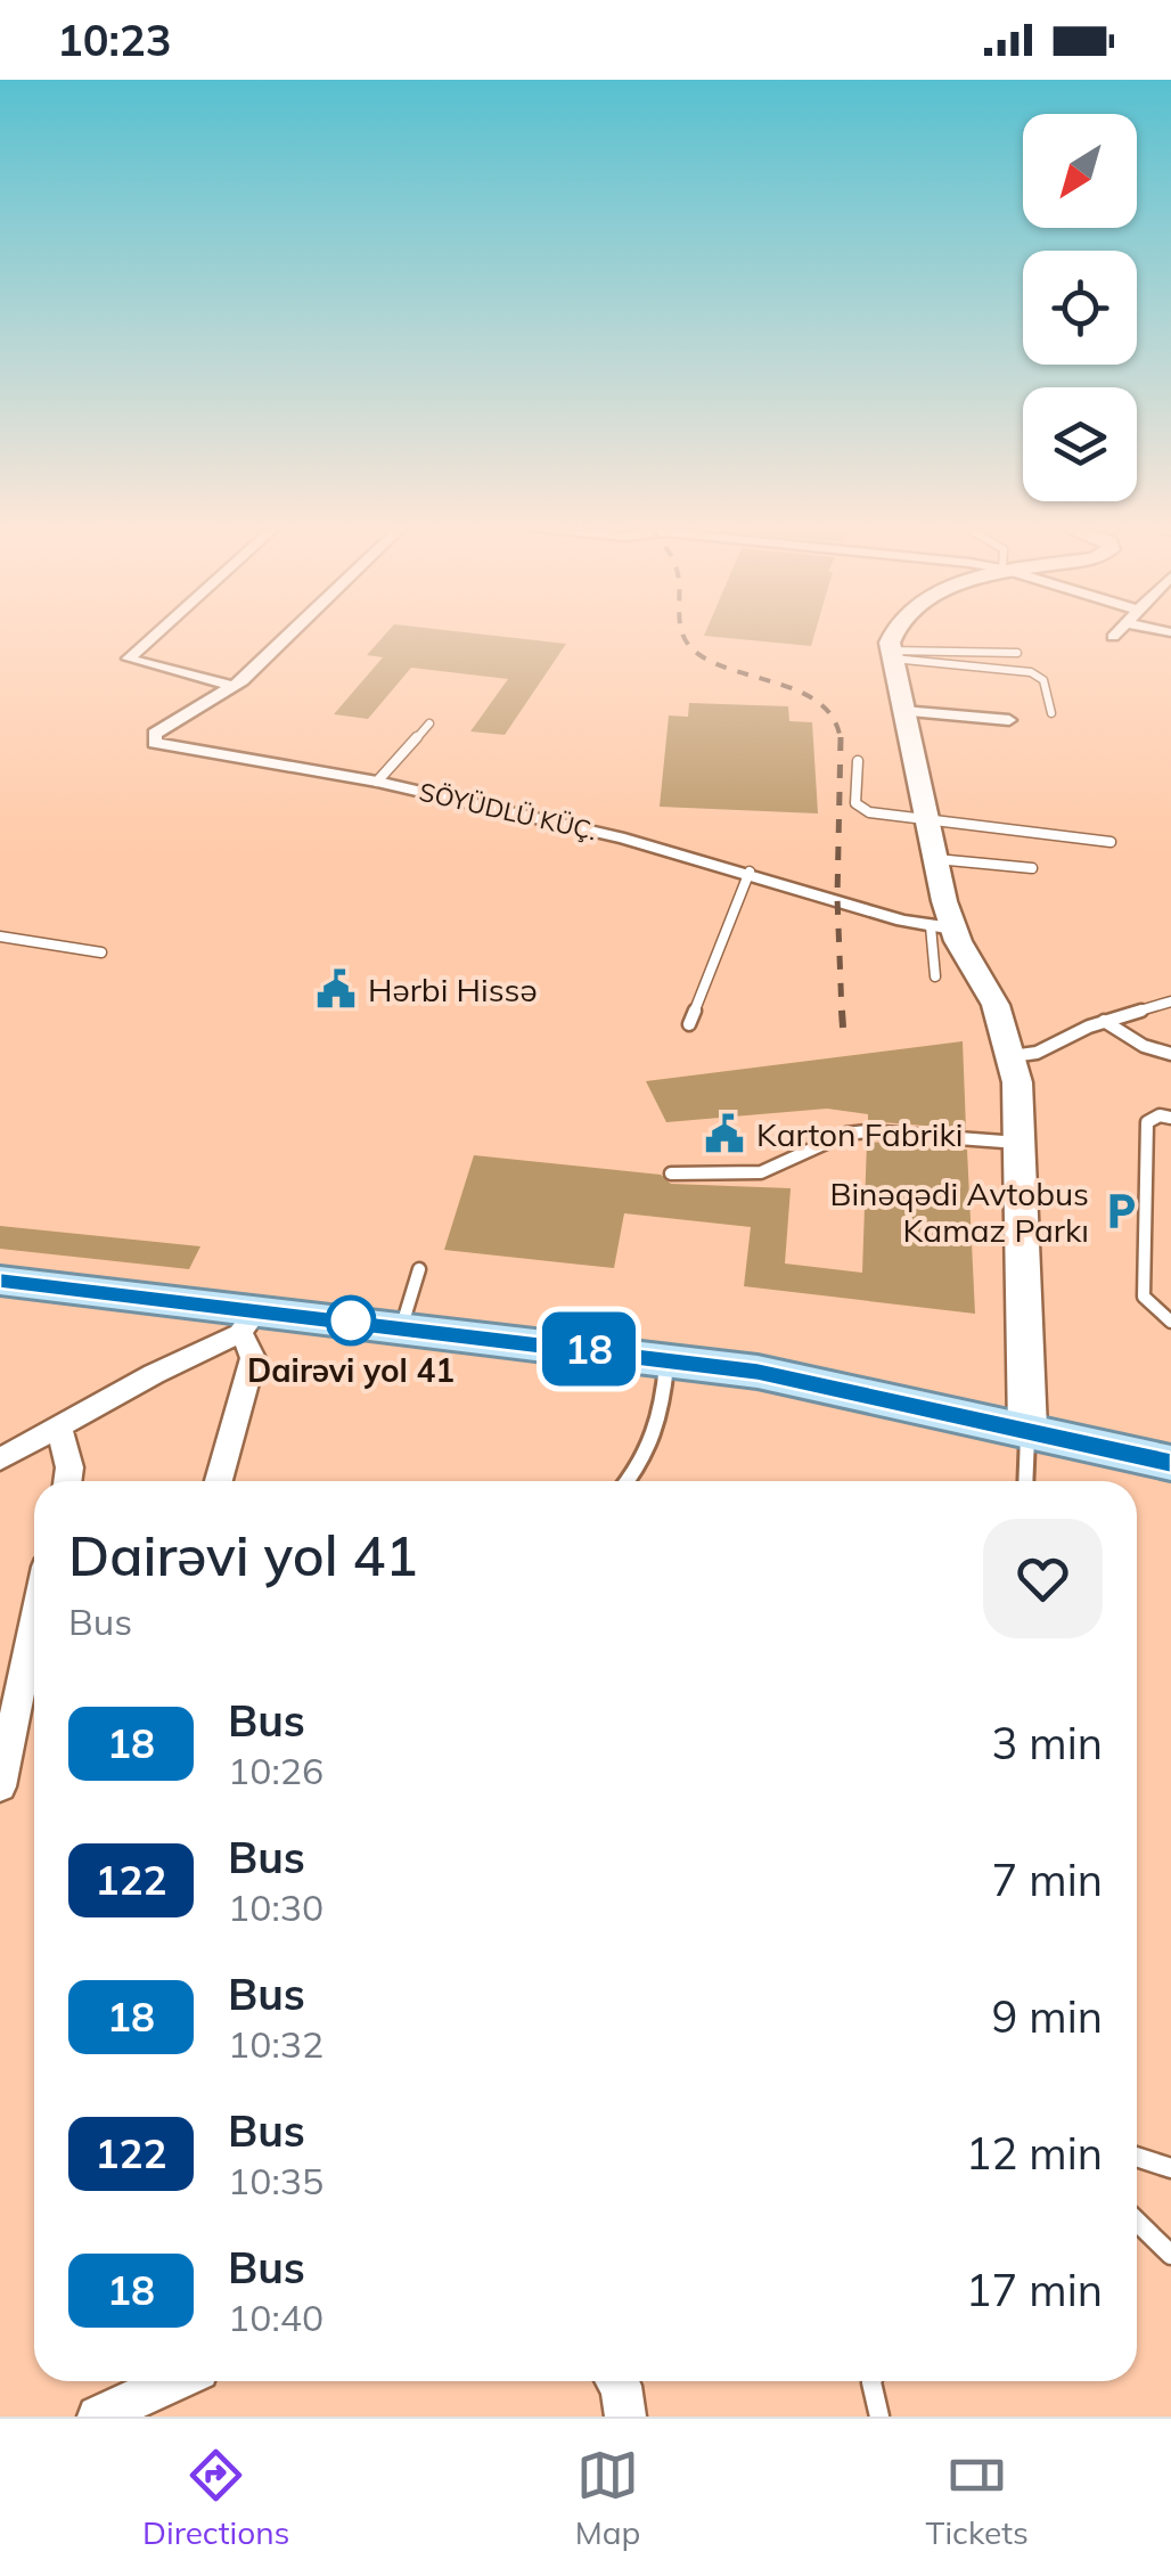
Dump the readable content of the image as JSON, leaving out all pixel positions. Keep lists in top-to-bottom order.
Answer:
{
  "streets": {
    "street": ["SÖYÜDLÜ KÜÇ."]
  },
  "places": {
    "public building": ["Hərbi Hissə", "Karton Fabriki"],
    "parking": ["Binəqədi Avtobus Kamaz Parkı"],
    "other": ["Dairəvi yol 41"]
  },
  "lines": ["bus line 18"],
  "north": "bottom left",
  "page": {
    "status": "10:23",
    "on_map": "18",
    "heading": ["Dairəvi yol 41", "Bus"],
    "list": [
      {
        "mark": "18",
        "name": "Bus",
        "note": "10:26",
        "value": "3 min"
      },
      {
        "mark": "122",
        "name": "Bus",
        "note": "10:30",
        "value": "7 min"
      },
      {
        "mark": "18",
        "name": "Bus",
        "note": "10:32",
        "value": "9 min"
      },
      {
        "mark": "122",
        "name": "Bus",
        "note": "10:35",
        "value": "12 min"
      },
      {
        "mark": "18",
        "name": "Bus",
        "note": "10:40",
        "value": "17 min"
      }
    ],
    "tabs": ["Directions", "Map", "Tickets"]
  }
}
